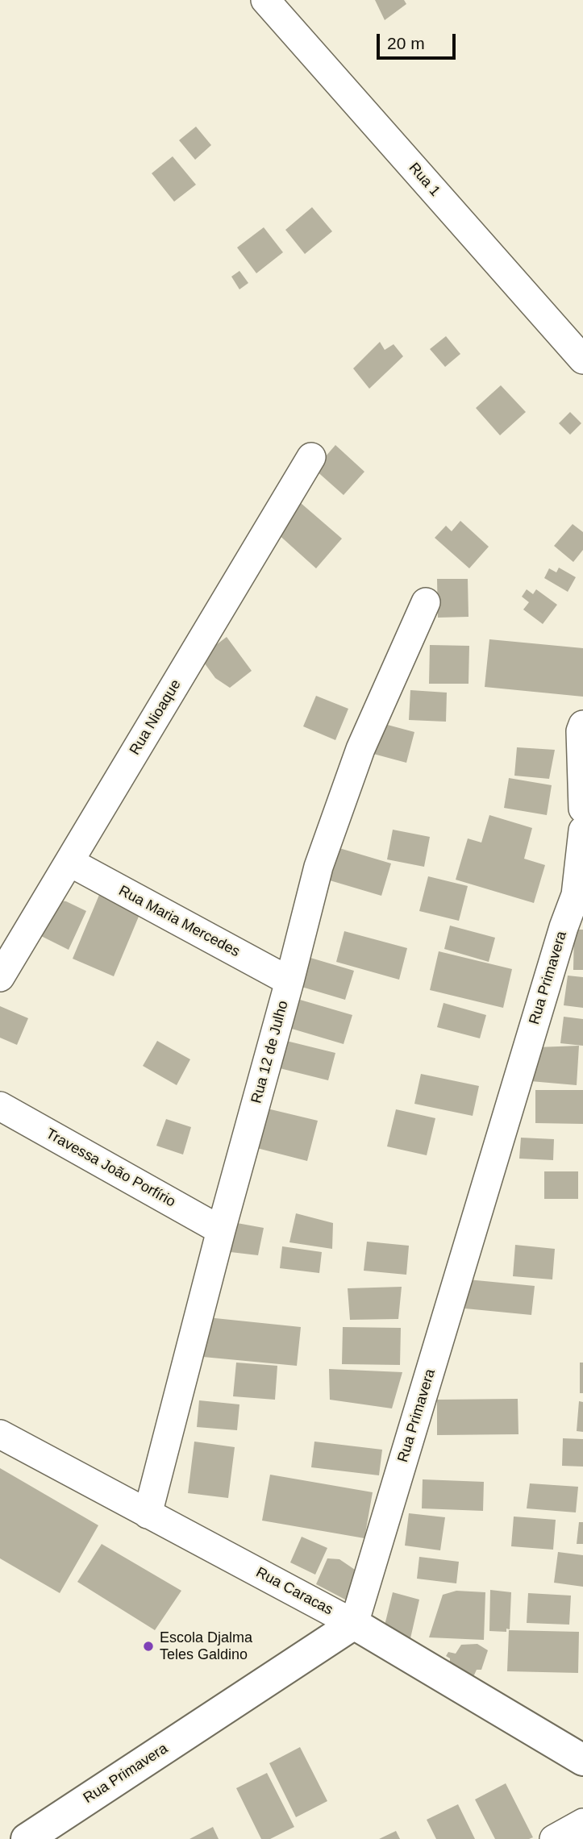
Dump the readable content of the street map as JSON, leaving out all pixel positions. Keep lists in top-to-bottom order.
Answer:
{
  "streets": {
    "street": [
      "Rua 1",
      "Rua Nioaque",
      "Rua Maria Mercedes",
      "Rua Primavera",
      "Rua 12 de Julho",
      "Travessa João Porfírio",
      "Rua Caracas"
    ]
  },
  "crossings": [
    ["Rua Nioaque", "Rua Maria Mercedes"],
    ["Rua Maria Mercedes", "Rua 12 de Julho"],
    ["Rua Primavera", "Rua Caracas"],
    ["Rua 12 de Julho", "Travessa João Porfírio"],
    ["Rua 12 de Julho", "Rua Caracas"]
  ],
  "places": ["Escola Djalma Teles Galdino"],
  "scale_bar": "20 m"
}
